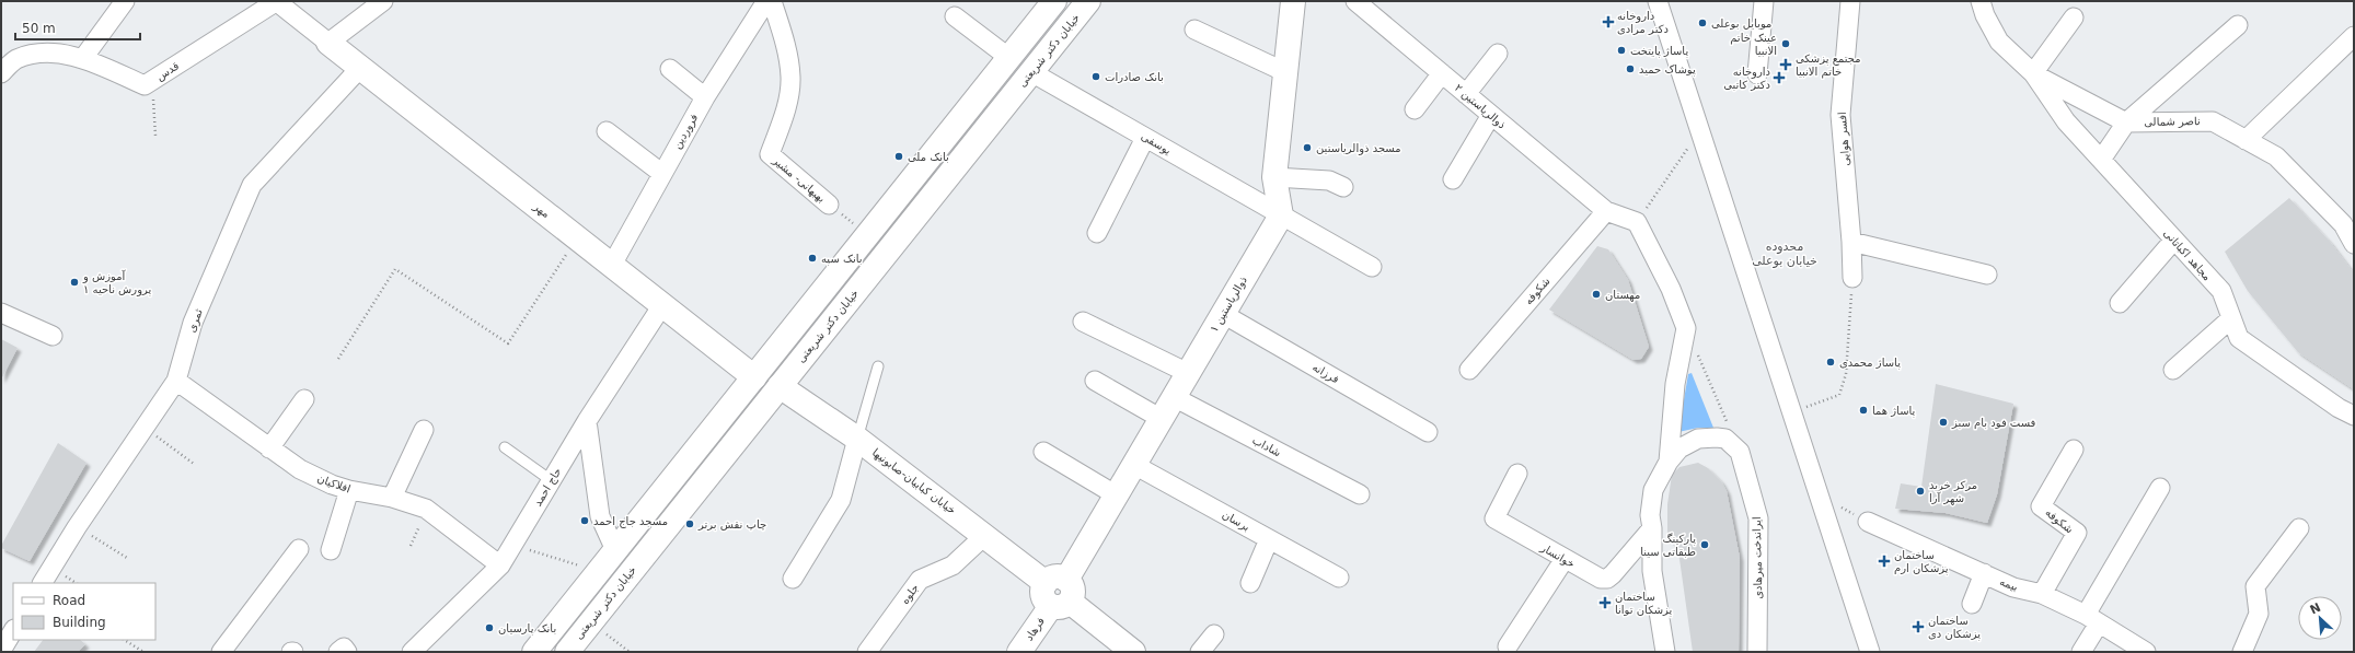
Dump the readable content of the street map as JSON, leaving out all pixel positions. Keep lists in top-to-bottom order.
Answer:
{
  "streets": {
    "street": [
      "خیابان دکتر شریعتی",
      "قدس",
      "ذوالریاستین ۲",
      "ناصر شمالی",
      "فروردین",
      "افسر هوایی",
      "یوسفی",
      "بهبهانی- مشیر",
      "مهر",
      "مجاهد اکباتانی",
      "شکوفه",
      "ذوالریاستین ۱",
      "ثمری",
      "فرزانه",
      "شاداب",
      "خیابان کبابیان-صابونیها",
      "افلاکیان",
      "حاج احمد",
      "برسان",
      "خوانسار",
      "ایراندخت میرهادی",
      "بیمه",
      "جلوه",
      "فرهاد"
    ]
  },
  "crossings": [
    ["خیابان دکتر شریعتی", "یوسفی"],
    ["خیابان دکتر شریعتی", "خیابان کبابیان-صابونیها"],
    ["ذوالریاستین ۲", "شکوفه"],
    ["ناصر شمالی", "مجاهد اکباتانی"],
    ["فروردین", "مهر"],
    ["یوسفی", "ذوالریاستین ۱"],
    ["مهر", "ثمری"],
    ["مهر", "حاج احمد"],
    ["شکوفه", "بیمه"],
    ["ذوالریاستین ۱", "فرزانه"],
    ["ذوالریاستین ۱", "شاداب"],
    ["ذوالریاستین ۱", "خیابان کبابیان-صابونیها"],
    ["ذوالریاستین ۱", "برسان"],
    ["ذوالریاستین ۱", "فرهاد"],
    ["ثمری", "افلاکیان"],
    ["خیابان کبابیان-صابونیها", "جلوه"],
    ["خیابان کبابیان-صابونیها", "فرهاد"],
    ["افلاکیان", "حاج احمد"],
    ["خوانسار", "ایراندخت میرهادی"]
  ],
  "districts": ["محدوده خیابان بوعلی"],
  "places": {
    "health": [
      "داروخانه دکتر مرادی",
      "مجتمع پزشکی خاتم الانبیا",
      "داروخانه دکتر کاتبی",
      "ساختمان پزشکان ارم",
      "ساختمان پزشکان توانا",
      "ساختمان پزشکان دی"
    ],
    "other": [
      "موبایل بوعلی",
      "عینک خاتم الانبیا",
      "پاساژ پایتخت",
      "پوشاک حمید",
      "بانک صادرات",
      "مسجد ذوالریاستین",
      "بانک ملی",
      "بانک سپه",
      "آموزش و پرورش ناحیه ۱",
      "مهستان",
      "پاساژ محمدی",
      "پاساژ هما",
      "فست فود بام سبز",
      "مرکز خرید شهر آرا",
      "مسجد جاج احمد",
      "چاپ نقش برتر",
      "پارکینگ طبقاتی سینا",
      "بانک پارسیان"
    ]
  },
  "legend": ["Road", "Building"],
  "scale_bar": "50 m",
  "north": "top left"
}
